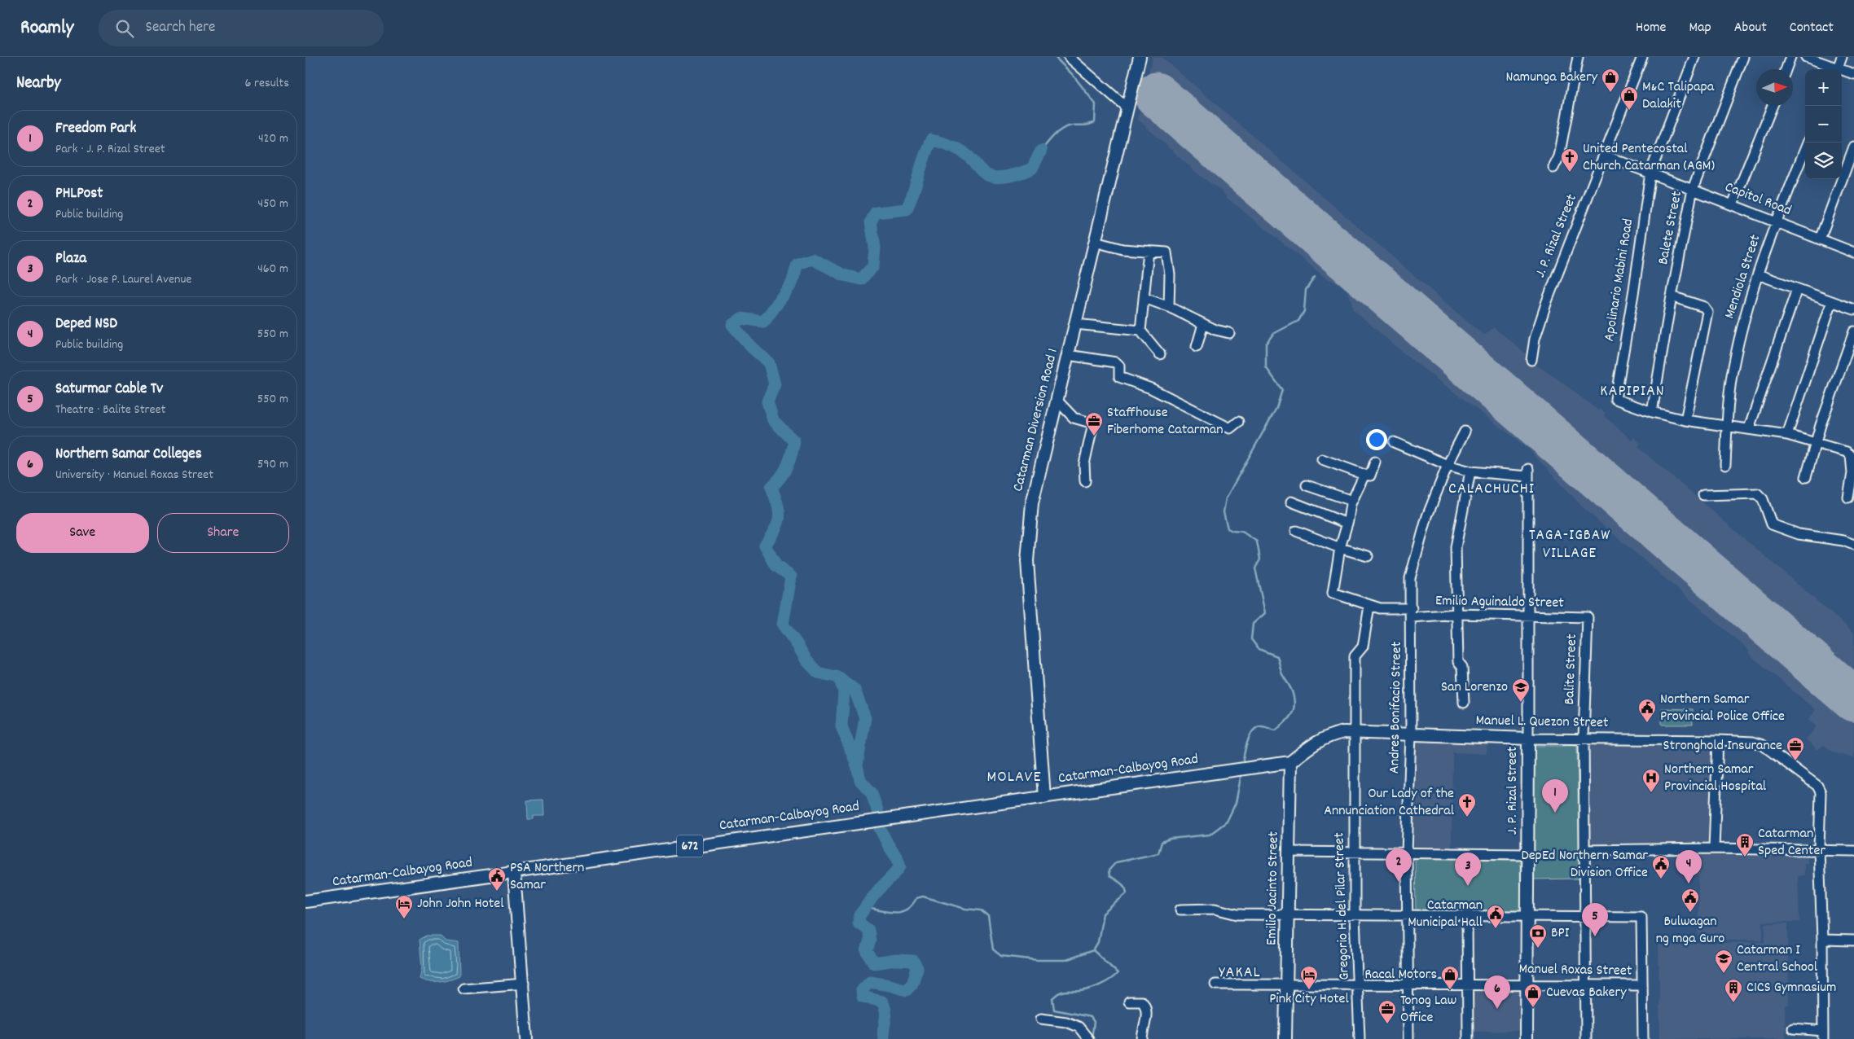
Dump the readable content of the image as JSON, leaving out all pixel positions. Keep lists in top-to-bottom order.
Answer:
{
  "streets": {
    "main road": [
      "J. P. Rizal Street",
      "Catarman Diversion Road 1",
      "Manuel L. Quezon Street",
      "Catarman-Calbayog Road",
      "672",
      "Emilio Jacinto Street"
    ],
    "street": [
      "Capitol Road",
      "Balete Street",
      "Mendiola Street",
      "Apolinario Mabini Road",
      "Emilio Aguinaldo Street",
      "Balite Street",
      "Andres Bonifacio Street",
      "Gregorio H. del Pilar Street",
      "Manuel Roxas Street"
    ]
  },
  "crossings": [
    ["Capitol Road", "Balete Street"],
    ["Capitol Road", "J. P. Rizal Street"],
    ["Capitol Road", "Mendiola Street"],
    ["Capitol Road", "Apolinario Mabini Road"],
    ["Balete Street", "Apolinario Mabini Road"],
    ["J. P. Rizal Street", "Emilio Aguinaldo Street"],
    ["J. P. Rizal Street", "Manuel L. Quezon Street"],
    ["J. P. Rizal Street", "Manuel Roxas Street"],
    ["Mendiola Street", "Apolinario Mabini Road"],
    ["Catarman Diversion Road 1", "Catarman-Calbayog Road"],
    ["Emilio Aguinaldo Street", "Balite Street"],
    ["Emilio Aguinaldo Street", "Andres Bonifacio Street"],
    ["Emilio Aguinaldo Street", "Gregorio H. del Pilar Street"],
    ["Balite Street", "Manuel L. Quezon Street"],
    ["Balite Street", "Manuel Roxas Street"],
    ["Andres Bonifacio Street", "Manuel L. Quezon Street"],
    ["Andres Bonifacio Street", "Manuel Roxas Street"],
    ["Manuel L. Quezon Street", "Catarman-Calbayog Road"],
    ["Manuel L. Quezon Street", "Emilio Jacinto Street"],
    ["Manuel L. Quezon Street", "Gregorio H. del Pilar Street"],
    ["Catarman-Calbayog Road", "Emilio Jacinto Street"],
    ["Emilio Jacinto Street", "Manuel Roxas Street"],
    ["Gregorio H. del Pilar Street", "Manuel Roxas Street"]
  ],
  "districts": [
    "KAPIPIAN",
    "CALACHUCHI",
    "TAGA-IGBAW VILLAGE",
    "MOLAVE",
    "YAKAL"
  ],
  "places": {
    "shop": [
      "Namunga Bakery",
      "M&C Talipapa Dalakit",
      "Racal Motors",
      "Cuevas Bakery"
    ],
    "church": ["United Pentecostal Church Catarman (AGM)", "Our Lady of the Annunciation Cathedral"],
    "office": ["Staffhouse Fiberhome Catarman", "Stronghold Insurance", "Tonog Law Office"],
    "school or university": ["San Lorenzo", "Catarman I Central School"],
    "public building": [
      "Northern Samar Provincial Police Office",
      "DepEd Northern Samar Division Office",
      "PSA Northern Samar",
      "Bulwagan ng mga Guro",
      "Catarman Municipal Hall"
    ],
    "hospital": ["Northern Samar Provincial Hospital"],
    "building": ["Catarman Sped Center", "C1CS Gymnasium"],
    "hotel": ["John John Hotel", "Pink City Hotel"],
    "bank": ["BPI"]
  },
  "north": "right",
  "page": {
    "header": "Roamly",
    "search": "Search here",
    "nav": [
      "Home",
      "Map",
      "About",
      "Contact"
    ],
    "heading": ["Nearby", "6 results"],
    "map_buttons": ["+", "−"],
    "list": [
      {
        "mark": "1",
        "name": "Freedom Park",
        "note": "Park · J. P. Rizal Street",
        "value": "420 m"
      },
      {
        "mark": "2",
        "name": "PHLPost",
        "note": "Public building",
        "value": "450 m"
      },
      {
        "mark": "3",
        "name": "Plaza",
        "note": "Park · Jose P. Laurel Avenue",
        "value": "460 m"
      },
      {
        "mark": "4",
        "name": "Deped NSD",
        "note": "Public building",
        "value": "550 m"
      },
      {
        "mark": "5",
        "name": "Saturmar Cable Tv",
        "note": "Theatre · Balite Street",
        "value": "550 m"
      },
      {
        "mark": "6",
        "name": "Northern Samar Colleges",
        "note": "University · Manuel Roxas Street",
        "value": "590 m"
      }
    ],
    "buttons": ["Save", "Share"],
    "pins": [
      "1",
      "2",
      "4",
      "3",
      "5",
      "6"
    ]
  }
}
